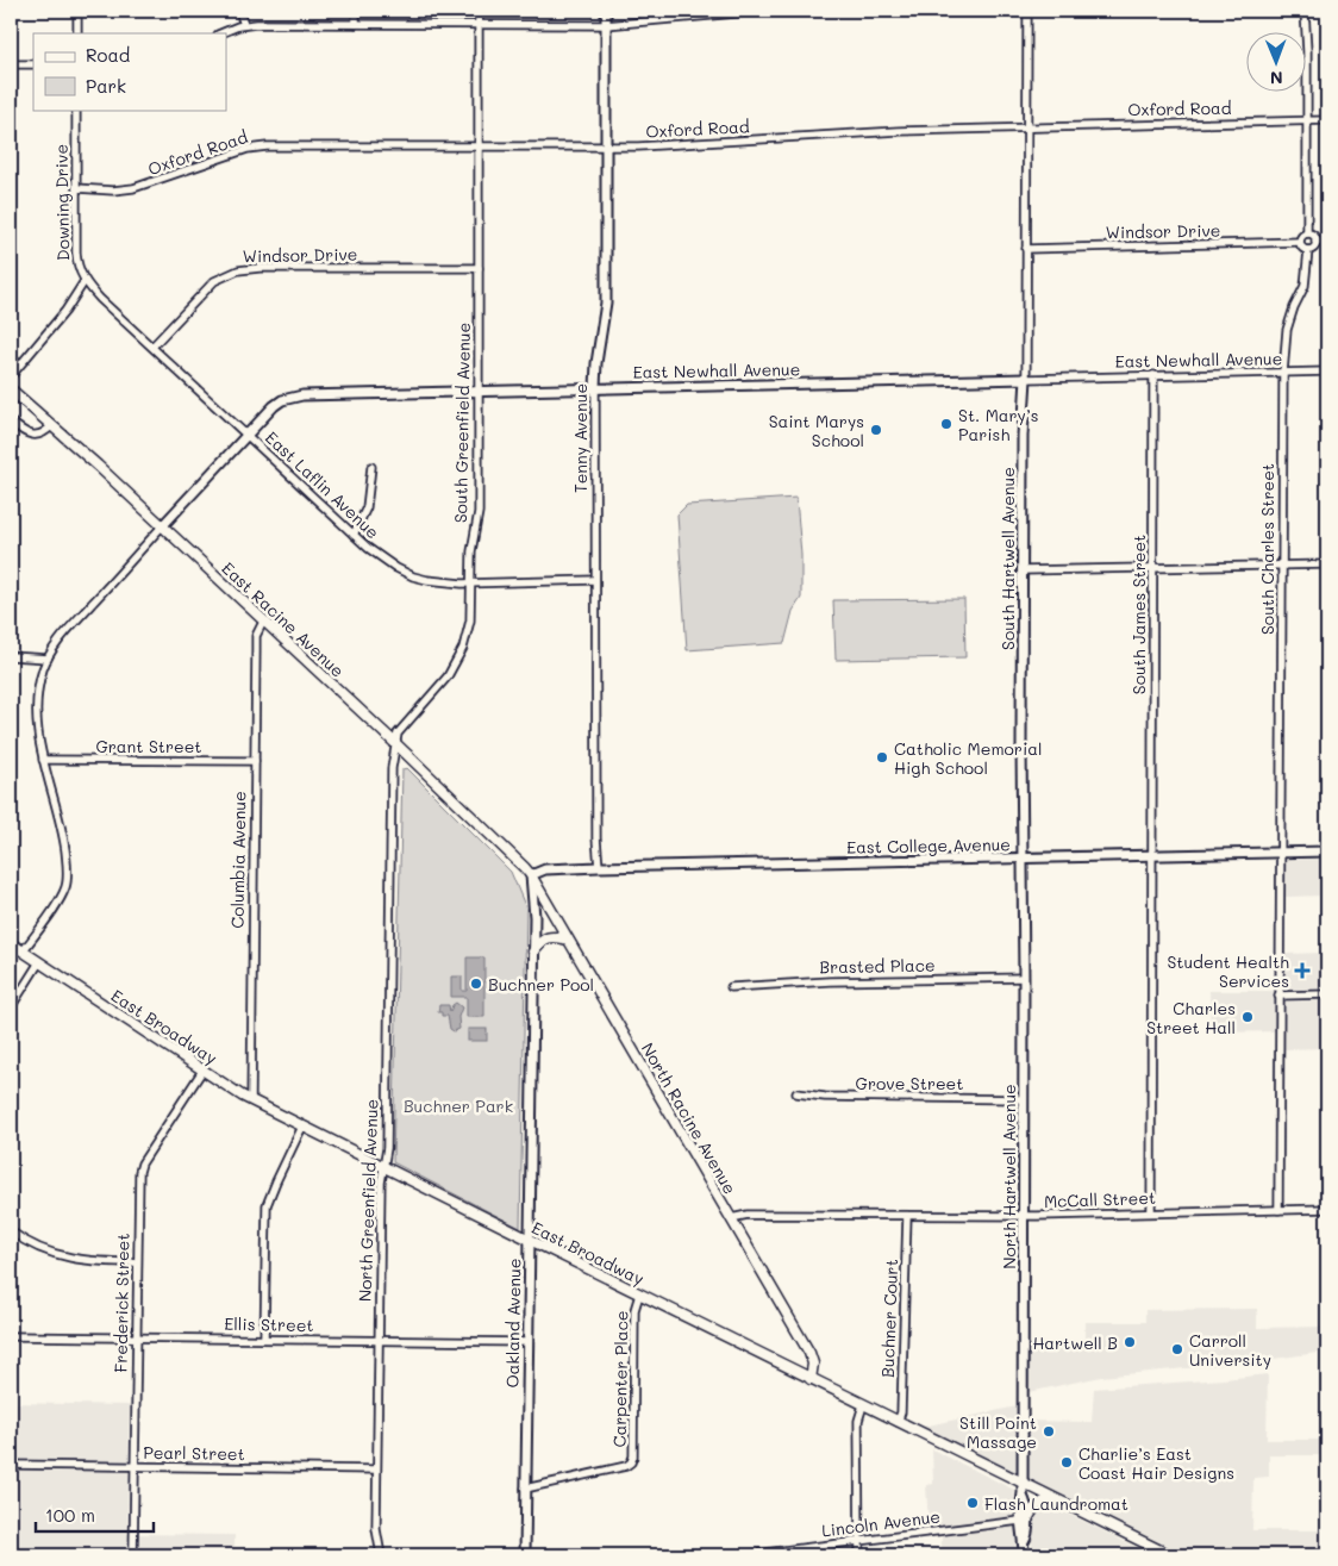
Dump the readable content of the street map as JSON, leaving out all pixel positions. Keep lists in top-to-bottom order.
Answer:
{
  "streets": {
    "main road": ["East Racine Avenue", "East Broadway", "North Racine Avenue"],
    "street": [
      "Oxford Road",
      "Downing Drive",
      "Windsor Drive",
      "East Newhall Avenue",
      "South Greenfield Avenue",
      "Tenny Avenue",
      "East Laflin Avenue",
      "South Charles Street",
      "South Hartwell Avenue",
      "South James Street",
      "Grant Street",
      "East College Avenue",
      "Columbia Avenue",
      "Brasted Place",
      "Grove Street",
      "North Hartwell Avenue",
      "McCall Street",
      "North Greenfield Avenue",
      "Frederick Street",
      "Buchner Court",
      "Oakland Avenue",
      "Ellis Street",
      "Carpenter Place",
      "Pearl Street",
      "Lincoln Avenue"
    ]
  },
  "crossings": [
    ["Oxford Road", "Downing Drive"],
    ["Oxford Road", "South Greenfield Avenue"],
    ["Oxford Road", "Tenny Avenue"],
    ["Oxford Road", "South Hartwell Avenue"],
    ["Downing Drive", "East Laflin Avenue"],
    ["Windsor Drive", "South Greenfield Avenue"],
    ["Windsor Drive", "East Laflin Avenue"],
    ["Windsor Drive", "South Charles Street"],
    ["Windsor Drive", "South Hartwell Avenue"],
    ["East Newhall Avenue", "South Greenfield Avenue"],
    ["East Newhall Avenue", "Tenny Avenue"],
    ["East Newhall Avenue", "East Laflin Avenue"],
    ["East Newhall Avenue", "South Charles Street"],
    ["East Newhall Avenue", "South Hartwell Avenue"],
    ["East Newhall Avenue", "South James Street"],
    ["East Newhall Avenue", "East Racine Avenue"],
    ["South Greenfield Avenue", "East Laflin Avenue"],
    ["South Greenfield Avenue", "East Racine Avenue"],
    ["South Greenfield Avenue", "North Greenfield Avenue"],
    ["Tenny Avenue", "East Laflin Avenue"],
    ["Tenny Avenue", "East College Avenue"],
    ["South Charles Street", "East College Avenue"],
    ["South Charles Street", "McCall Street"],
    ["South Hartwell Avenue", "East College Avenue"],
    ["South Hartwell Avenue", "North Hartwell Avenue"],
    ["South James Street", "East College Avenue"],
    ["South James Street", "McCall Street"],
    ["East Racine Avenue", "East College Avenue"],
    ["East Racine Avenue", "Columbia Avenue"],
    ["East Racine Avenue", "North Racine Avenue"],
    ["East Racine Avenue", "Oakland Avenue"],
    ["Grant Street", "Columbia Avenue"],
    ["East College Avenue", "North Racine Avenue"],
    ["East College Avenue", "North Hartwell Avenue"],
    ["East College Avenue", "Oakland Avenue"],
    ["Columbia Avenue", "East Broadway"],
    ["Brasted Place", "North Hartwell Avenue"],
    ["East Broadway", "North Racine Avenue"],
    ["East Broadway", "North Hartwell Avenue"],
    ["East Broadway", "North Greenfield Avenue"],
    ["East Broadway", "Frederick Street"],
    ["East Broadway", "Buchner Court"],
    ["East Broadway", "Oakland Avenue"],
    ["East Broadway", "Carpenter Place"],
    ["Grove Street", "North Hartwell Avenue"],
    ["North Racine Avenue", "McCall Street"],
    ["North Racine Avenue", "Oakland Avenue"],
    ["North Hartwell Avenue", "McCall Street"],
    ["North Hartwell Avenue", "Lincoln Avenue"],
    ["McCall Street", "Buchner Court"],
    ["North Greenfield Avenue", "Ellis Street"],
    ["North Greenfield Avenue", "Pearl Street"],
    ["Frederick Street", "Ellis Street"],
    ["Frederick Street", "Pearl Street"],
    ["Oakland Avenue", "Ellis Street"],
    ["Oakland Avenue", "Carpenter Place"]
  ],
  "parks": ["Buchner Park"],
  "places": {
    "other": [
      "St. Mary’s Parish",
      "Saint Marys School",
      "Catholic Memorial High School",
      "Buchner Pool",
      "Charles Street Hall",
      "Hartwell B",
      "Carroll University",
      "Still Point Massage",
      "Charlie’s East Coast Hair Designs",
      "Flash Laundromat"
    ],
    "health": ["Student Health Services"]
  },
  "legend": ["Road", "Park"],
  "scale_bar": "100 m",
  "north": "bottom"
}
